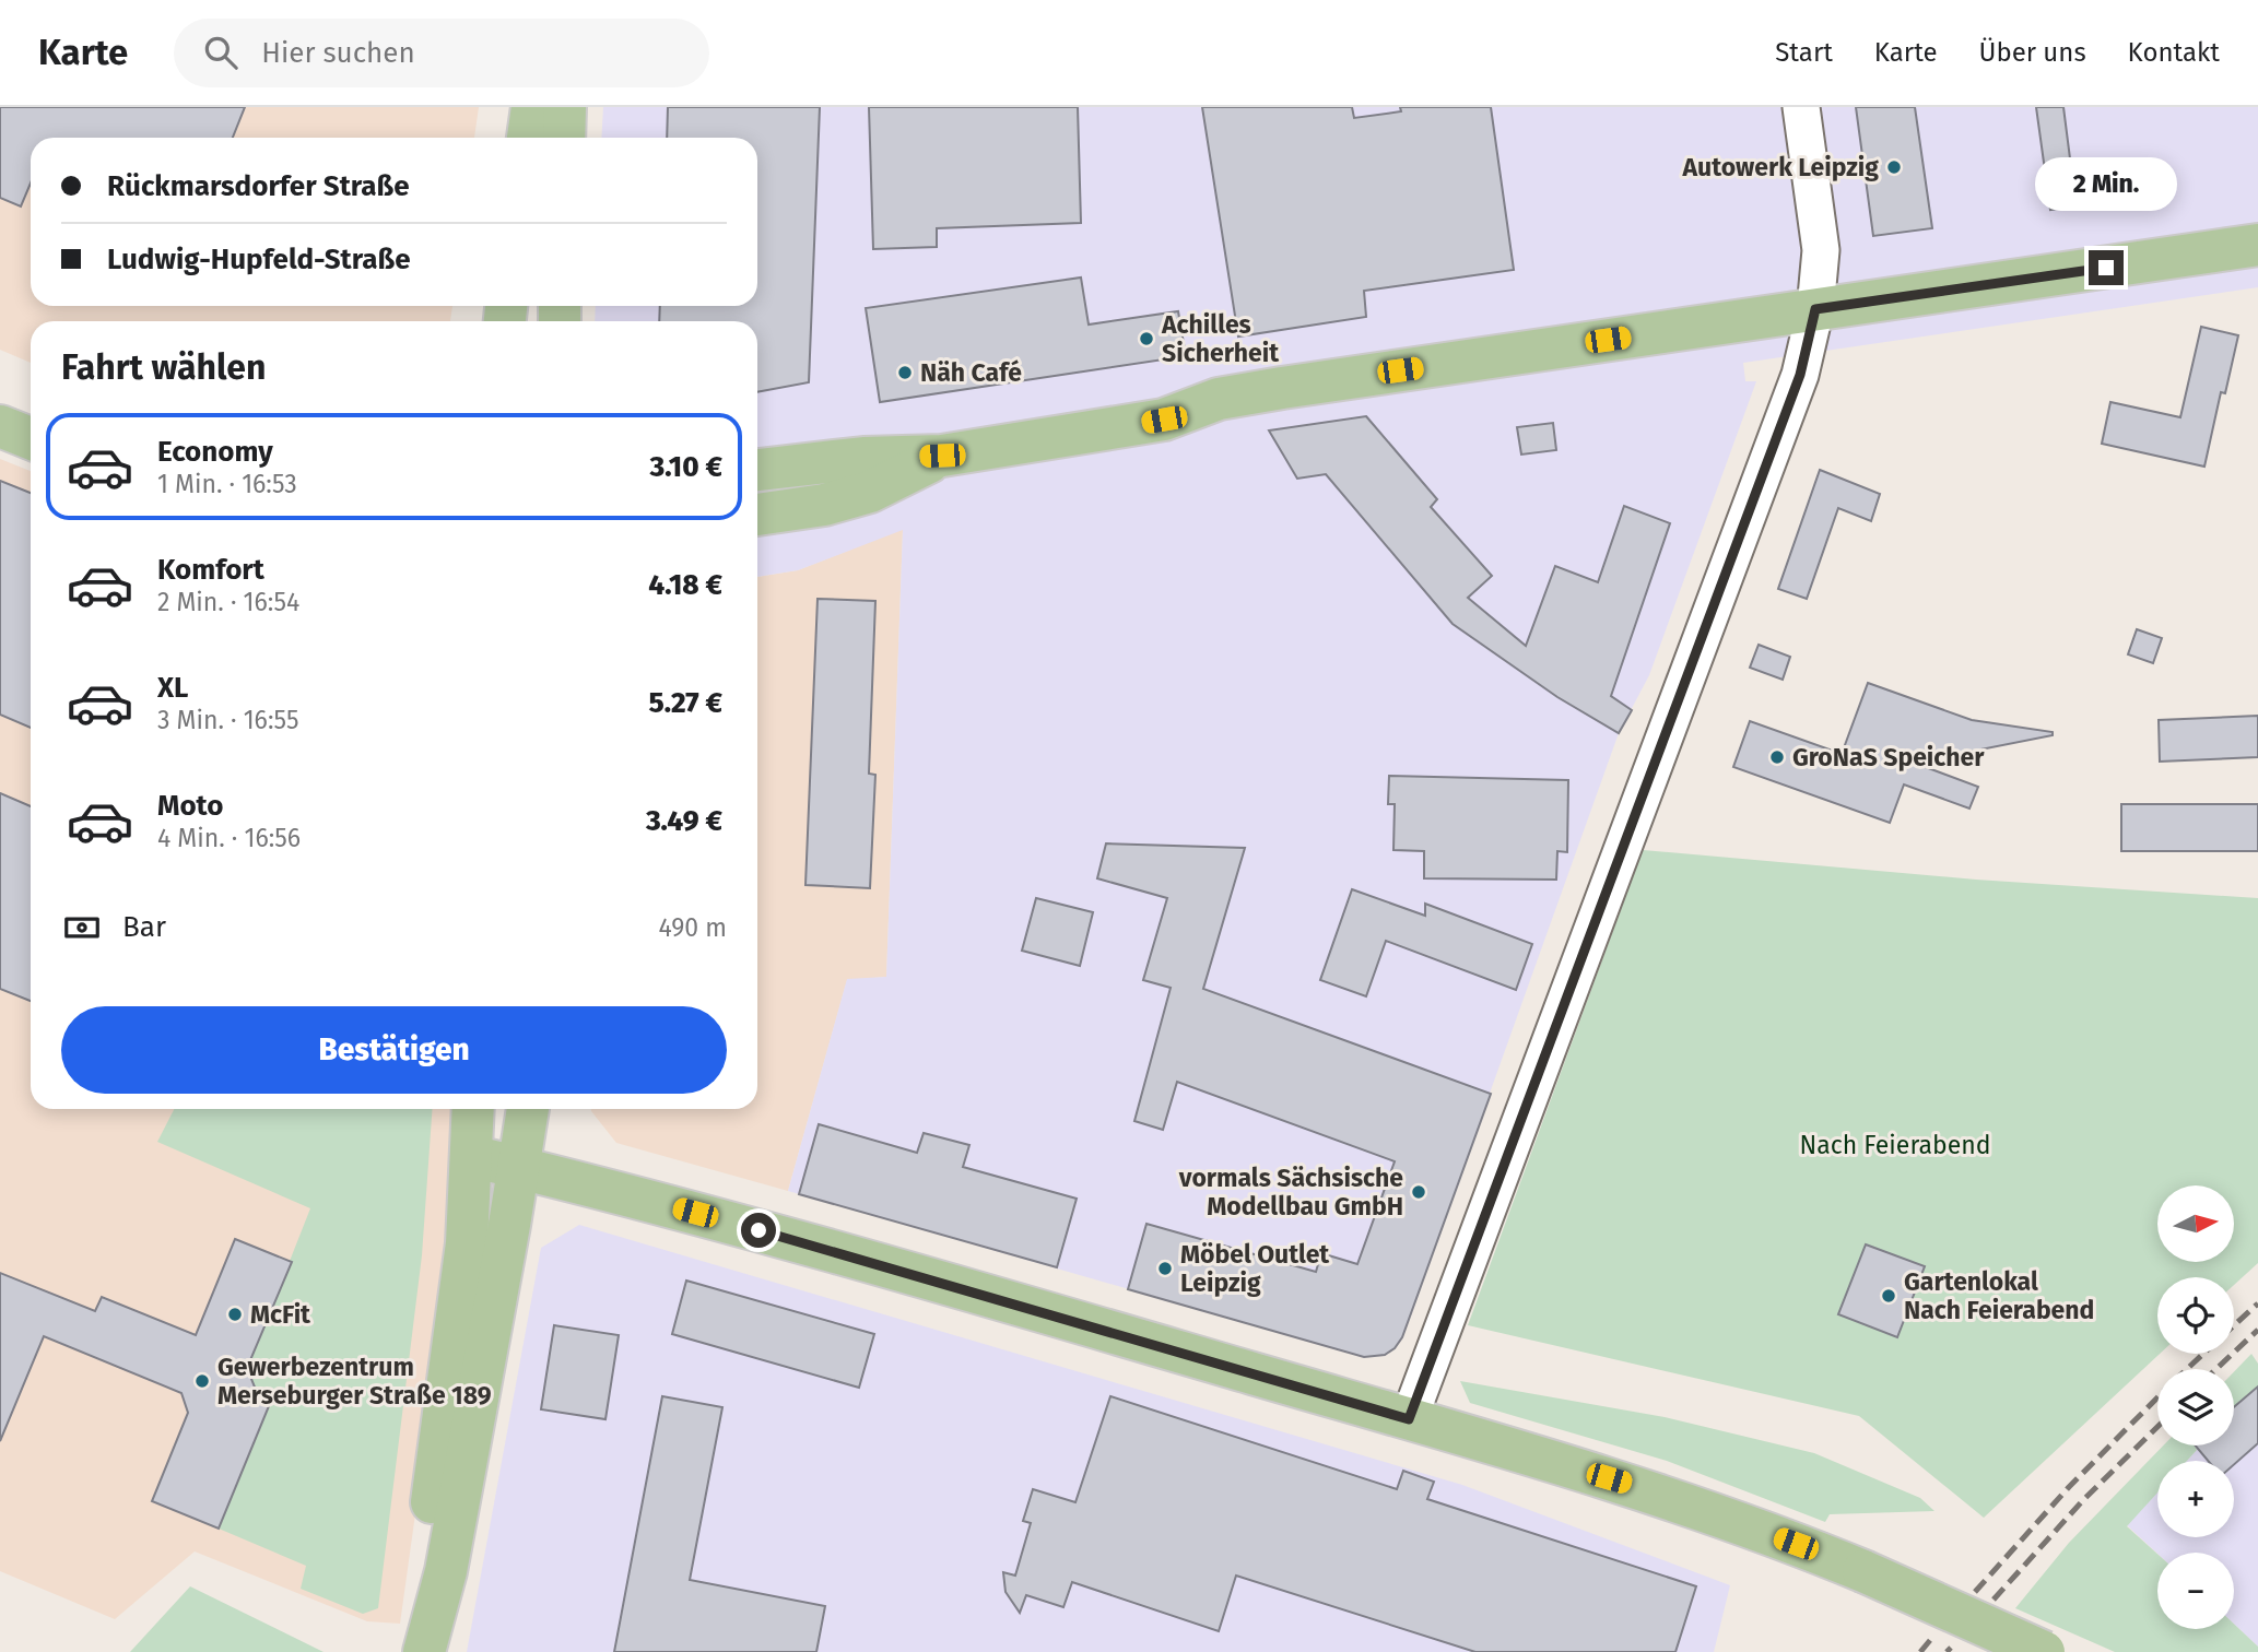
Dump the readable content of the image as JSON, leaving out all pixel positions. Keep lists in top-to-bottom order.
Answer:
{
  "parks": ["Nach Feierabend"],
  "places": [
    "Autowerk Leipzig",
    "Achilles Sicherheit",
    "Näh Café",
    "GroNaS Speicher",
    "vormals Sächsische Modellbau GmbH",
    "Möbel Outlet Leipzig",
    "Gartenlokal Nach Feierabend",
    "McFit",
    "Gewerbezentrum Merseburger Straße 189"
  ],
  "north": "right",
  "page": {
    "header": "Karte",
    "search": "Hier suchen",
    "nav": [
      "Start",
      "Karte",
      "Über uns",
      "Kontakt"
    ],
    "banner": ["Rückmarsdorfer Straße", "Ludwig-Hupfeld-Straße"],
    "bubble": "2 Min.",
    "heading": "Fahrt wählen",
    "list": [
      {
        "name": "Economy",
        "note": "1 Min. · 16:53",
        "value": "3.10 €"
      },
      {
        "name": "Komfort",
        "note": "2 Min. · 16:54",
        "value": "4.18 €"
      },
      {
        "name": "XL",
        "note": "3 Min. · 16:55",
        "value": "5.27 €"
      },
      {
        "name": "Moto",
        "note": "4 Min. · 16:56",
        "value": "3.49 €"
      }
    ],
    "pay": ["Bar", "490 m"],
    "buttons": "Bestätigen",
    "map_buttons": ["+", "−"]
  }
}
